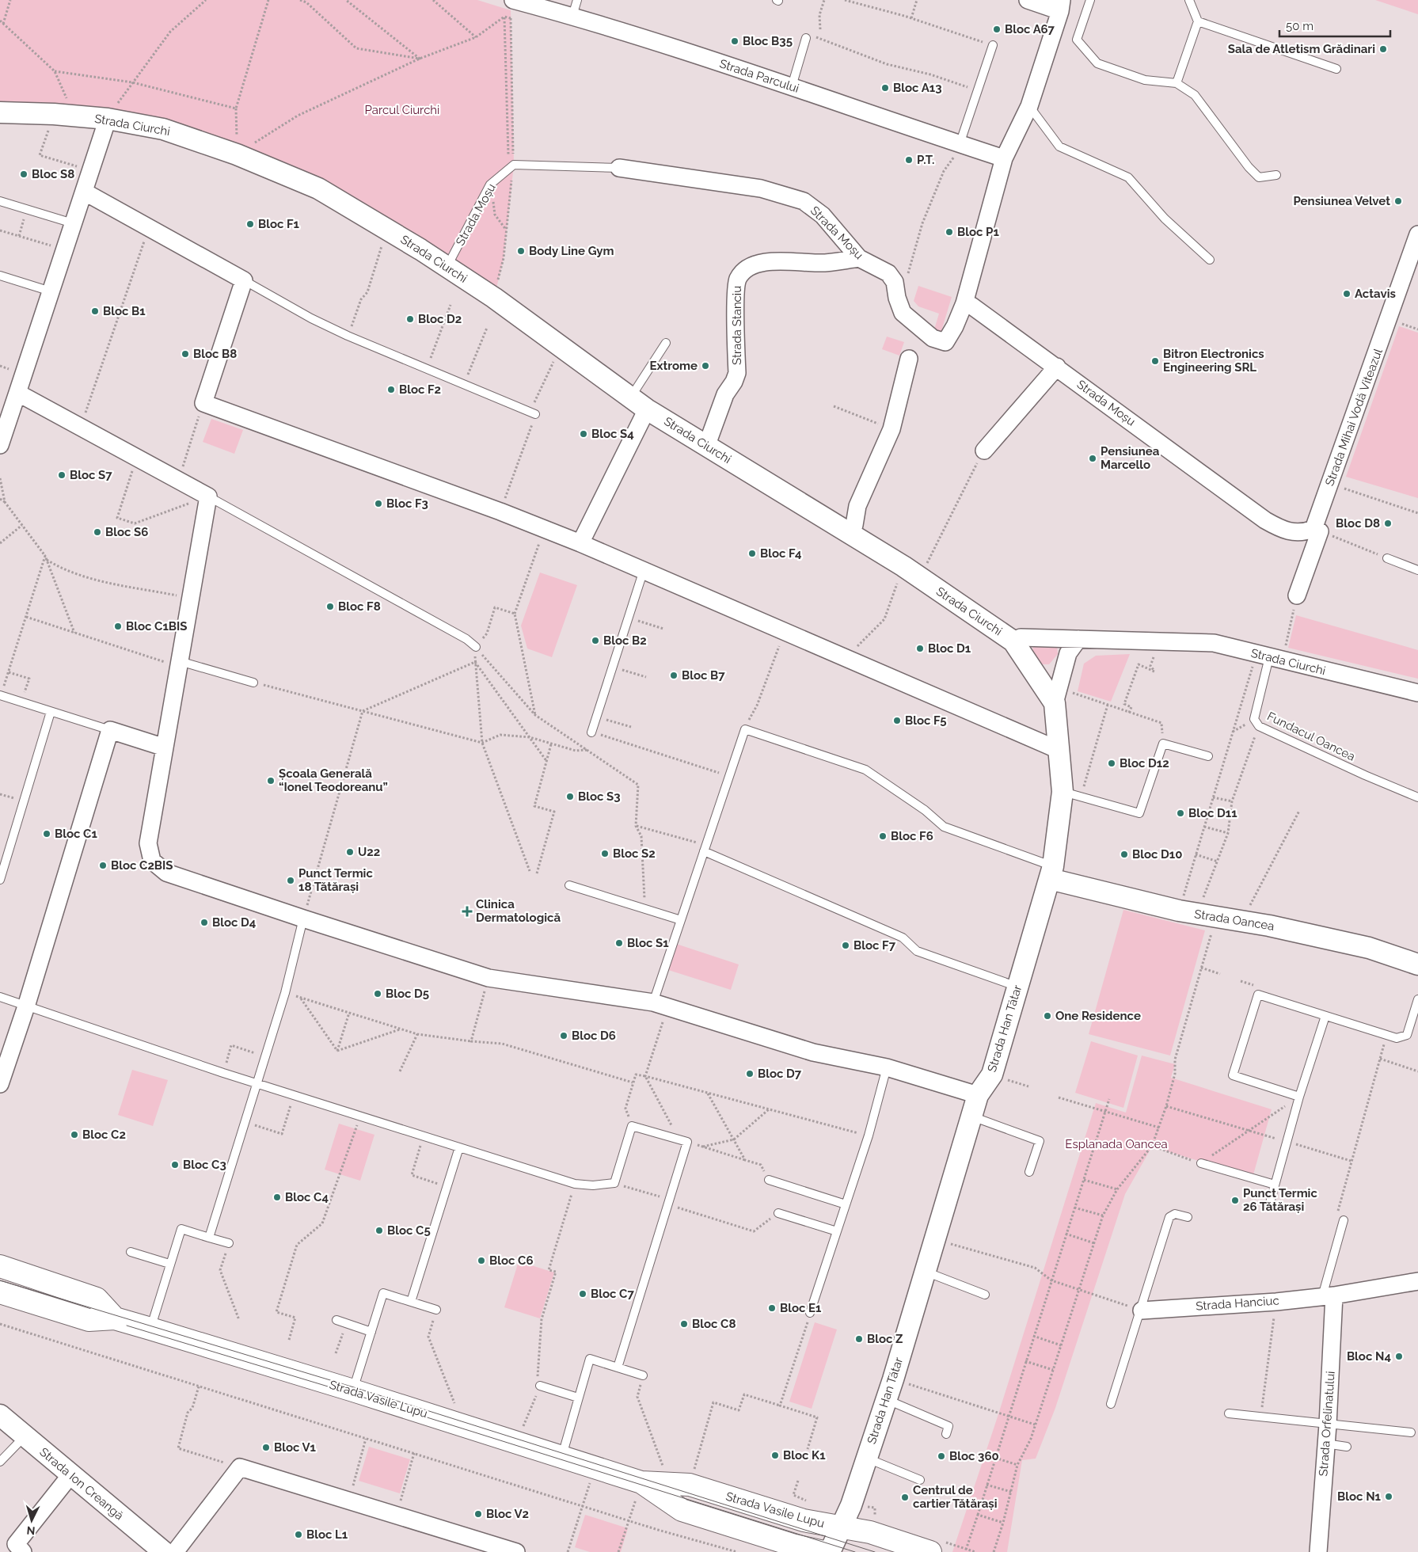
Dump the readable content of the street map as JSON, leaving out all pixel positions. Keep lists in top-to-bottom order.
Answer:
{
  "streets": {
    "main road": ["Strada Vasile Lupu"],
    "street": [
      "Strada Parcului",
      "Strada Ciurchi",
      "Strada Moșu",
      "Strada Stanciu",
      "Strada Mihai Vodă Viteazul",
      "Strada Oancea",
      "Strada Han Tătar",
      "Strada Hanciuc",
      "Strada Orfelinatului",
      "Strada Ion Creangă"
    ],
    "lane": ["Fundacul Oancea"]
  },
  "crossings": [
    ["Strada Ciurchi", "Strada Moșu"],
    ["Strada Ciurchi", "Strada Stanciu"],
    ["Strada Ciurchi", "Fundacul Oancea"],
    ["Strada Ciurchi", "Strada Han Tătar"],
    ["Strada Moșu", "Strada Stanciu"],
    ["Strada Moșu", "Strada Mihai Vodă Viteazul"],
    ["Strada Oancea", "Strada Han Tătar"],
    ["Strada Han Tătar", "Strada Vasile Lupu"],
    ["Strada Hanciuc", "Strada Orfelinatului"]
  ],
  "parks": ["Parcul Ciurchi", "Esplanada Oancea"],
  "places": {
    "other": [
      "Bloc A67",
      "Bloc B35",
      "Sala de Atletism Grădinari",
      "Bloc A13",
      "P.T.",
      "Bloc S8",
      "Pensiunea Velvet",
      "Bloc F1",
      "Bloc P1",
      "Body Line Gym",
      "Actavis",
      "Bloc B1",
      "Bloc D2",
      "Bloc B8",
      "Bitron Electronics Engineering SRL",
      "Extrome",
      "Bloc F2",
      "Bloc S4",
      "Pensiunea Marcello",
      "Bloc S7",
      "Bloc F3",
      "Bloc D8",
      "Bloc S6",
      "Bloc F4",
      "Bloc F8",
      "Bloc C1BIS",
      "Bloc B2",
      "Bloc D1",
      "Bloc B7",
      "Bloc F5",
      "Bloc D12",
      "Școala Generală “Ionel Teodoreanu”",
      "Bloc S3",
      "Bloc D11",
      "Bloc C1",
      "Bloc F6",
      "U22",
      "Bloc S2",
      "Bloc D10",
      "Bloc C2BIS",
      "Punct Termic 18 Tătărași",
      "Bloc D4",
      "Bloc S1",
      "Bloc F7",
      "Bloc D5",
      "One Residence",
      "Bloc D6",
      "Bloc D7",
      "Bloc C2",
      "Bloc C3",
      "Bloc C4",
      "Punct Termic 26 Tătărași",
      "Bloc C5",
      "Bloc C6",
      "Bloc C7",
      "Bloc E1",
      "Bloc C8",
      "Bloc Z",
      "Bloc N4",
      "Bloc V1",
      "Bloc K1",
      "Bloc 360",
      "Bloc N1",
      "Centrul de cartier Tătărași",
      "Bloc V2",
      "Bloc L1"
    ],
    "health": ["Clinica Dermatologică"]
  },
  "scale_bar": "50 m",
  "north": "bottom"
}
